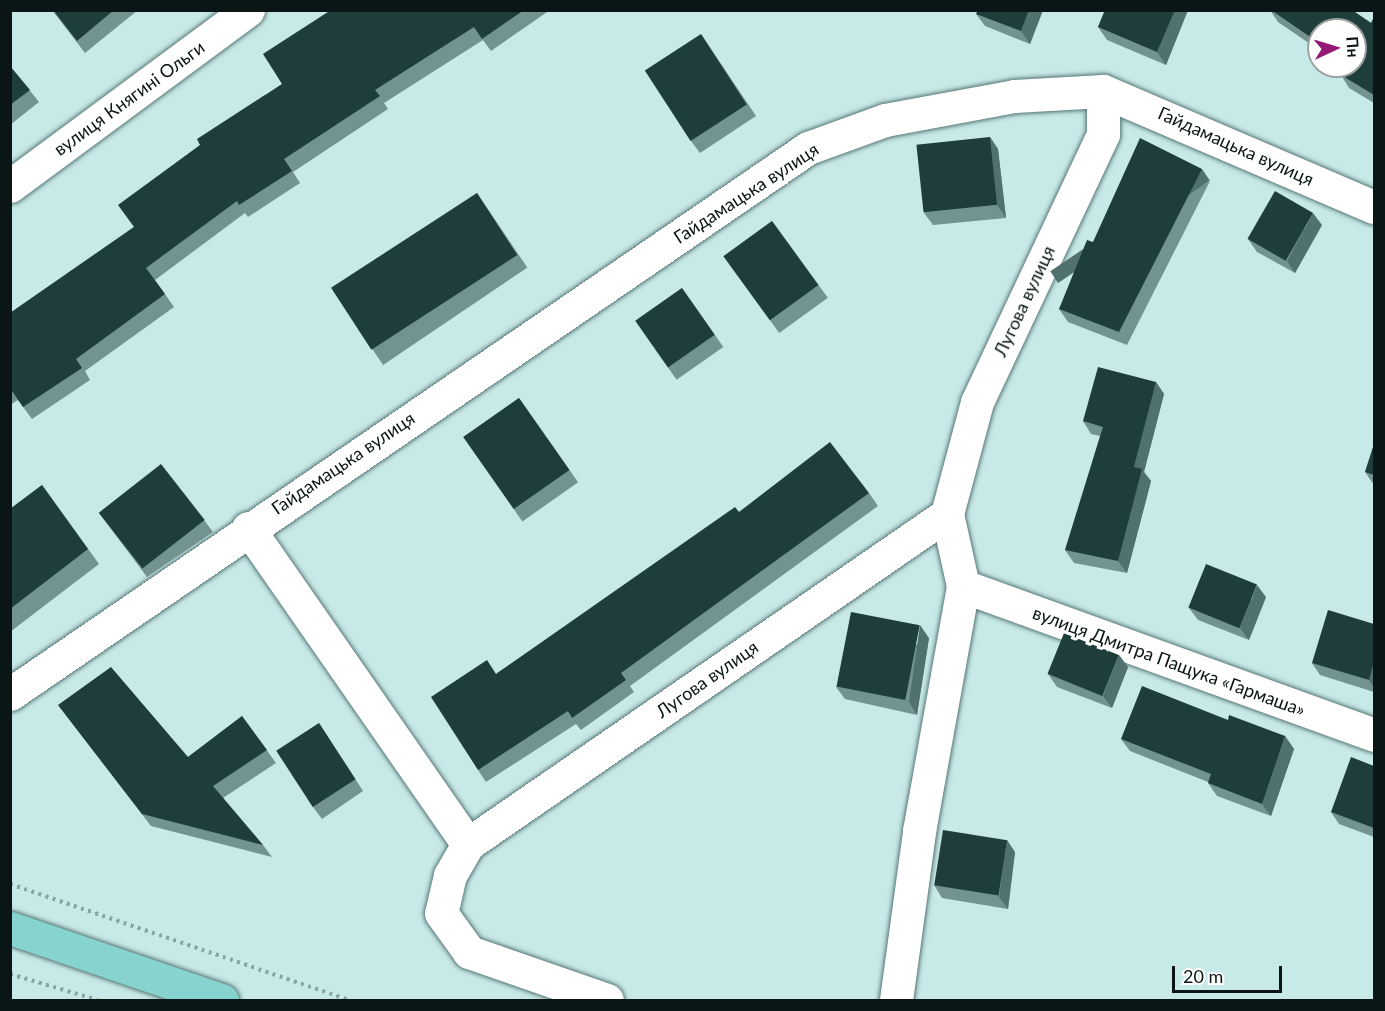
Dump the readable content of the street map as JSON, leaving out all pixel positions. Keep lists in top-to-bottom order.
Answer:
{
  "streets": {
    "street": [
      "вулиця Княгині Ольги",
      "Гайдамацька вулиця",
      "Лугова вулиця",
      "вулиця Дмитра Пащука «Гармаша»"
    ]
  },
  "crossings": [
    ["Гайдамацька вулиця", "Лугова вулиця"],
    ["Лугова вулиця", "вулиця Дмитра Пащука «Гармаша»"]
  ],
  "scale_bar": "20 m",
  "north": "right"
}
